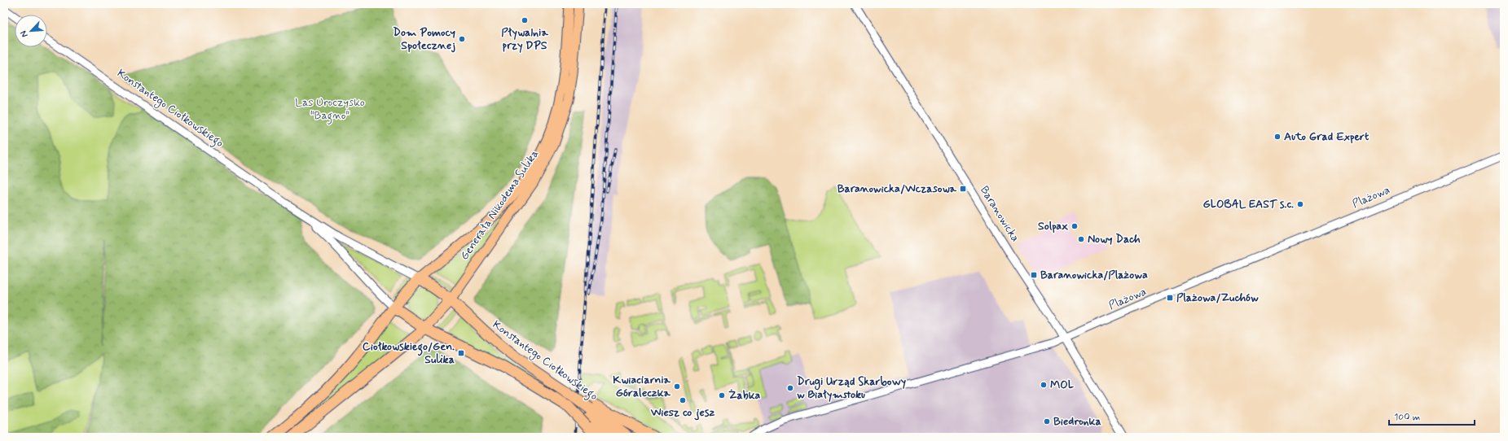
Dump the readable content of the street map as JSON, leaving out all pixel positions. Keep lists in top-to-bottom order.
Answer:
{
  "streets": {
    "highway": ["Konstantego Ciołkowskiego"],
    "main road": ["Generała Nikodema Sulika"],
    "street": ["Plażowa", "Baranowicka"]
  },
  "crossings": [
    ["Konstantego Ciołkowskiego", "Generała Nikodema Sulika"],
    ["Plażowa", "Baranowicka"]
  ],
  "parks": ["Las Uroczysko \"Bagno\""],
  "places": {
    "other": [
      "Pływalnia przy DPS",
      "Dom Pomocy Społecznej",
      "Auto Grad Expert",
      "GLOBAL EAST s.c.",
      "Solpax",
      "Nowy Dach",
      "MOL",
      "Kwiaciarnia Góraleczka",
      "Drugi Urząd Skarbowy w Białymstoku",
      "Żabka",
      "Wiesz co jesz",
      "Biedronka"
    ],
    "transit": [
      "Baranowicka/Wczasowa",
      "Baranowicka/Plażowa",
      "Plażowa/Zuchów",
      "Ciołkowskiego/Gen. Sulika"
    ]
  },
  "scale_bar": "100 m",
  "north": "bottom left"
}
